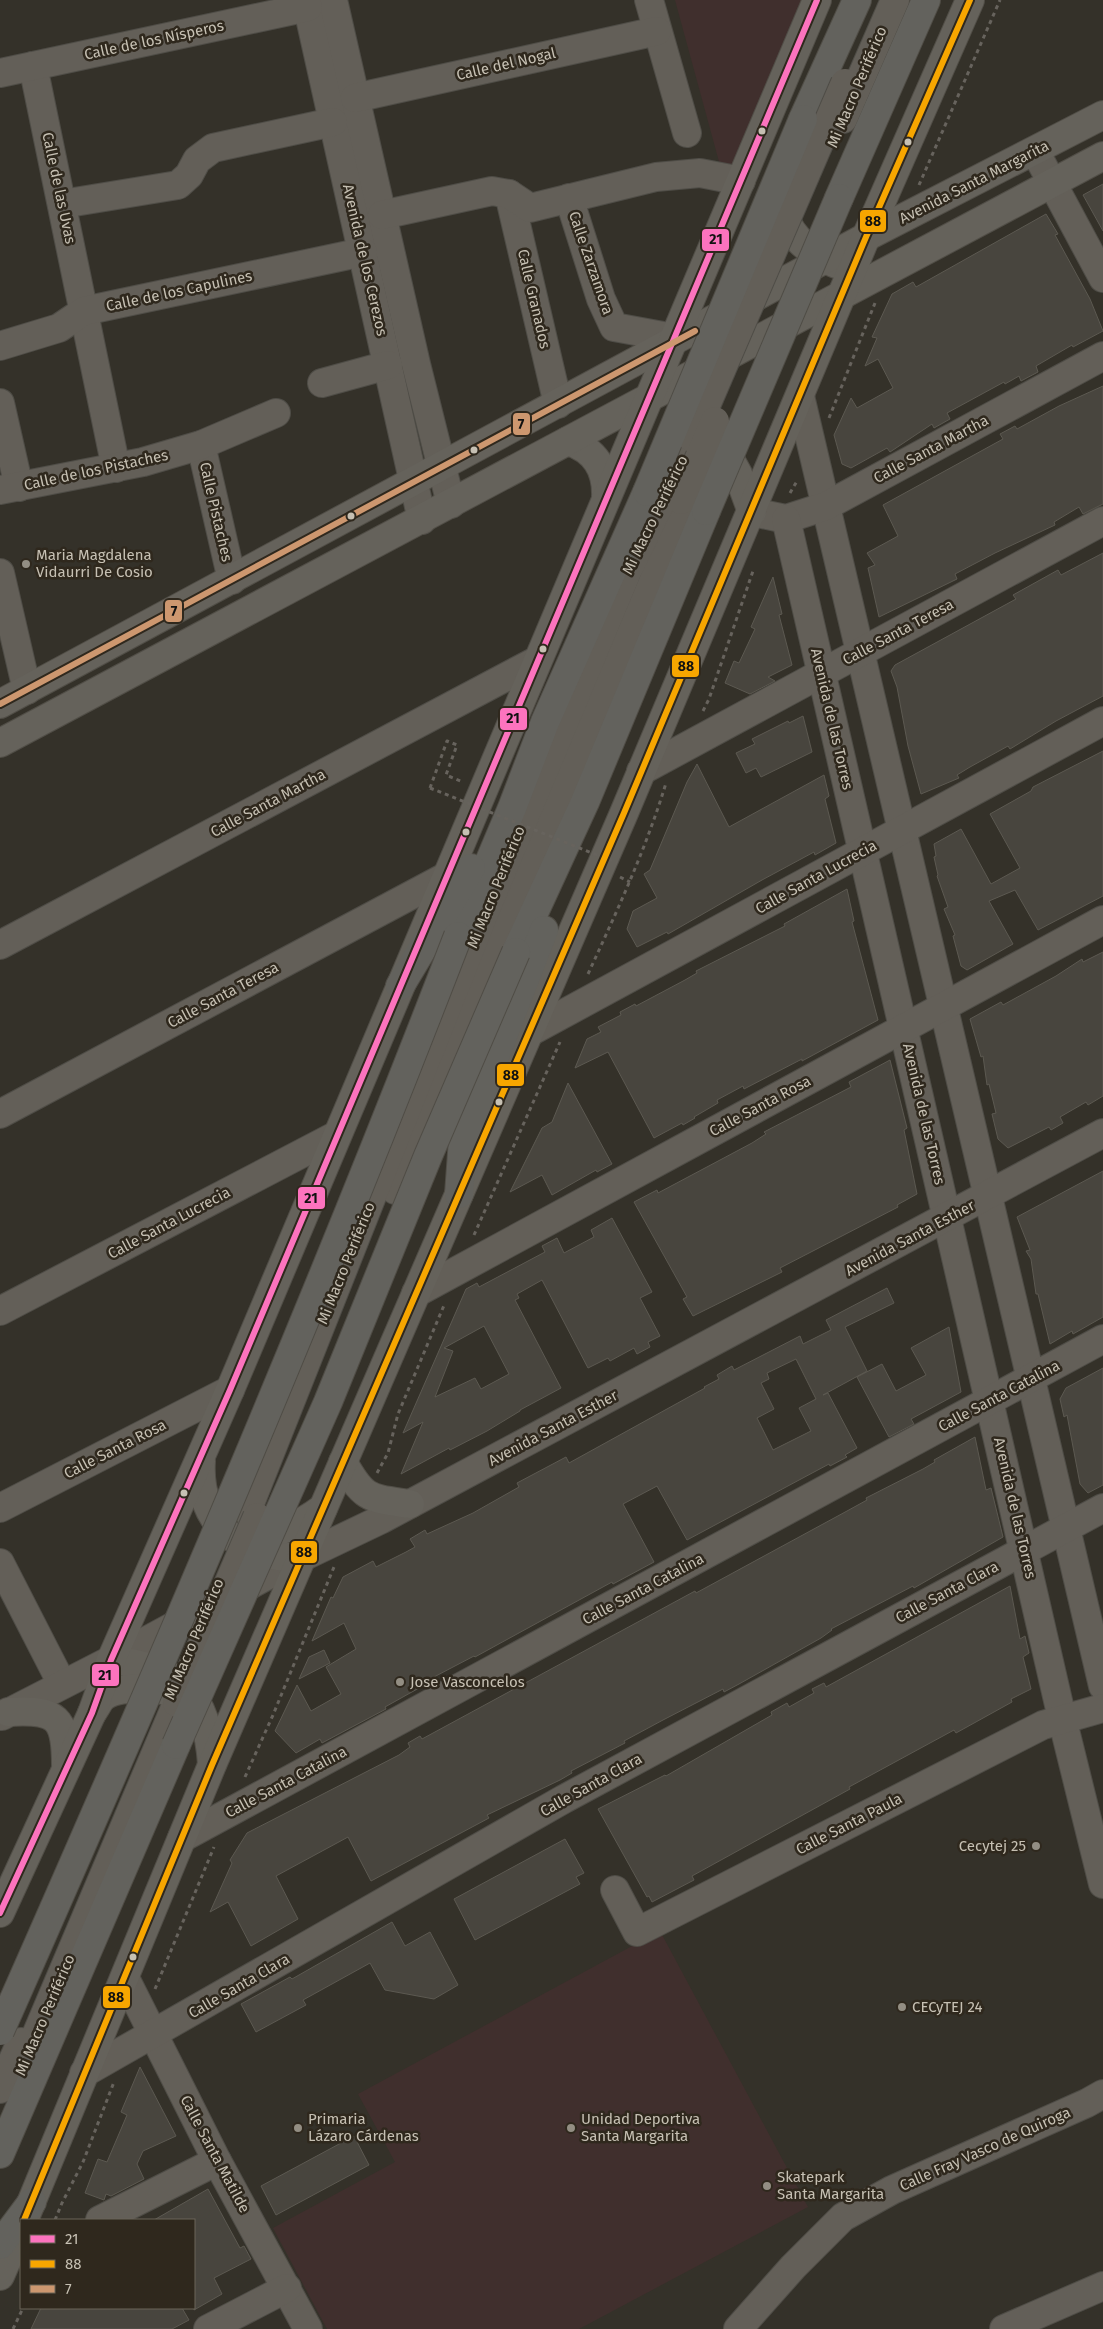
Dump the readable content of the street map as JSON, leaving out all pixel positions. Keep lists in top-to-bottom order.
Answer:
{
  "streets": {
    "main road": ["Avenida Santa Margarita"],
    "street": [
      "Calle de los Nísperos",
      "Calle del Nogal",
      "Mi Macro Periférico",
      "Calle de las Uvas",
      "Avenida de los Cerezos",
      "Calle Zarzamora",
      "Calle de los Capulines",
      "Calle Granados",
      "Calle Santa Martha",
      "Calle de los Pistaches",
      "Calle Pistaches",
      "Calle Santa Teresa",
      "Avenida de las Torres",
      "Calle Santa Lucrecia",
      "Calle Santa Rosa",
      "Avenida Santa Esther",
      "Calle Santa Catalina",
      "Calle Santa Clara",
      "Calle Santa Paula",
      "Calle Fray Vasco de Quiroga",
      "Calle Santa Matilde"
    ]
  },
  "crossings": [
    ["Calle de los Nísperos", "Calle de las Uvas"],
    ["Calle de los Nísperos", "Avenida de los Cerezos"],
    ["Calle del Nogal", "Avenida de los Cerezos"],
    ["Avenida Santa Margarita", "Avenida de los Cerezos"],
    ["Avenida Santa Margarita", "Calle Zarzamora"],
    ["Avenida Santa Margarita", "Calle Granados"],
    ["Avenida Santa Margarita", "Calle Pistaches"],
    ["Calle de las Uvas", "Calle de los Capulines"],
    ["Calle de las Uvas", "Calle de los Pistaches"],
    ["Avenida de los Cerezos", "Calle de los Capulines"],
    ["Calle Santa Martha", "Avenida de las Torres"],
    ["Calle de los Pistaches", "Calle Pistaches"],
    ["Calle Santa Teresa", "Avenida de las Torres"],
    ["Avenida de las Torres", "Calle Santa Lucrecia"],
    ["Avenida de las Torres", "Calle Santa Rosa"],
    ["Avenida de las Torres", "Avenida Santa Esther"],
    ["Avenida de las Torres", "Calle Santa Catalina"],
    ["Avenida de las Torres", "Calle Santa Clara"],
    ["Avenida de las Torres", "Calle Santa Paula"],
    ["Calle Santa Clara", "Calle Santa Matilde"]
  ],
  "places": [
    "Maria Magdalena Vidaurri De Cosio",
    "Jose Vasconcelos",
    "Cecytej 25",
    "CECyTEJ 24",
    "Primaria Lázaro Cárdenas",
    "Unidad Deportiva Santa Margarita",
    "Skatepark Santa Margarita"
  ],
  "lines": ["transit line 21", "transit line 88", "transit line 7"],
  "legend": ["21", "88", "7"]
}
